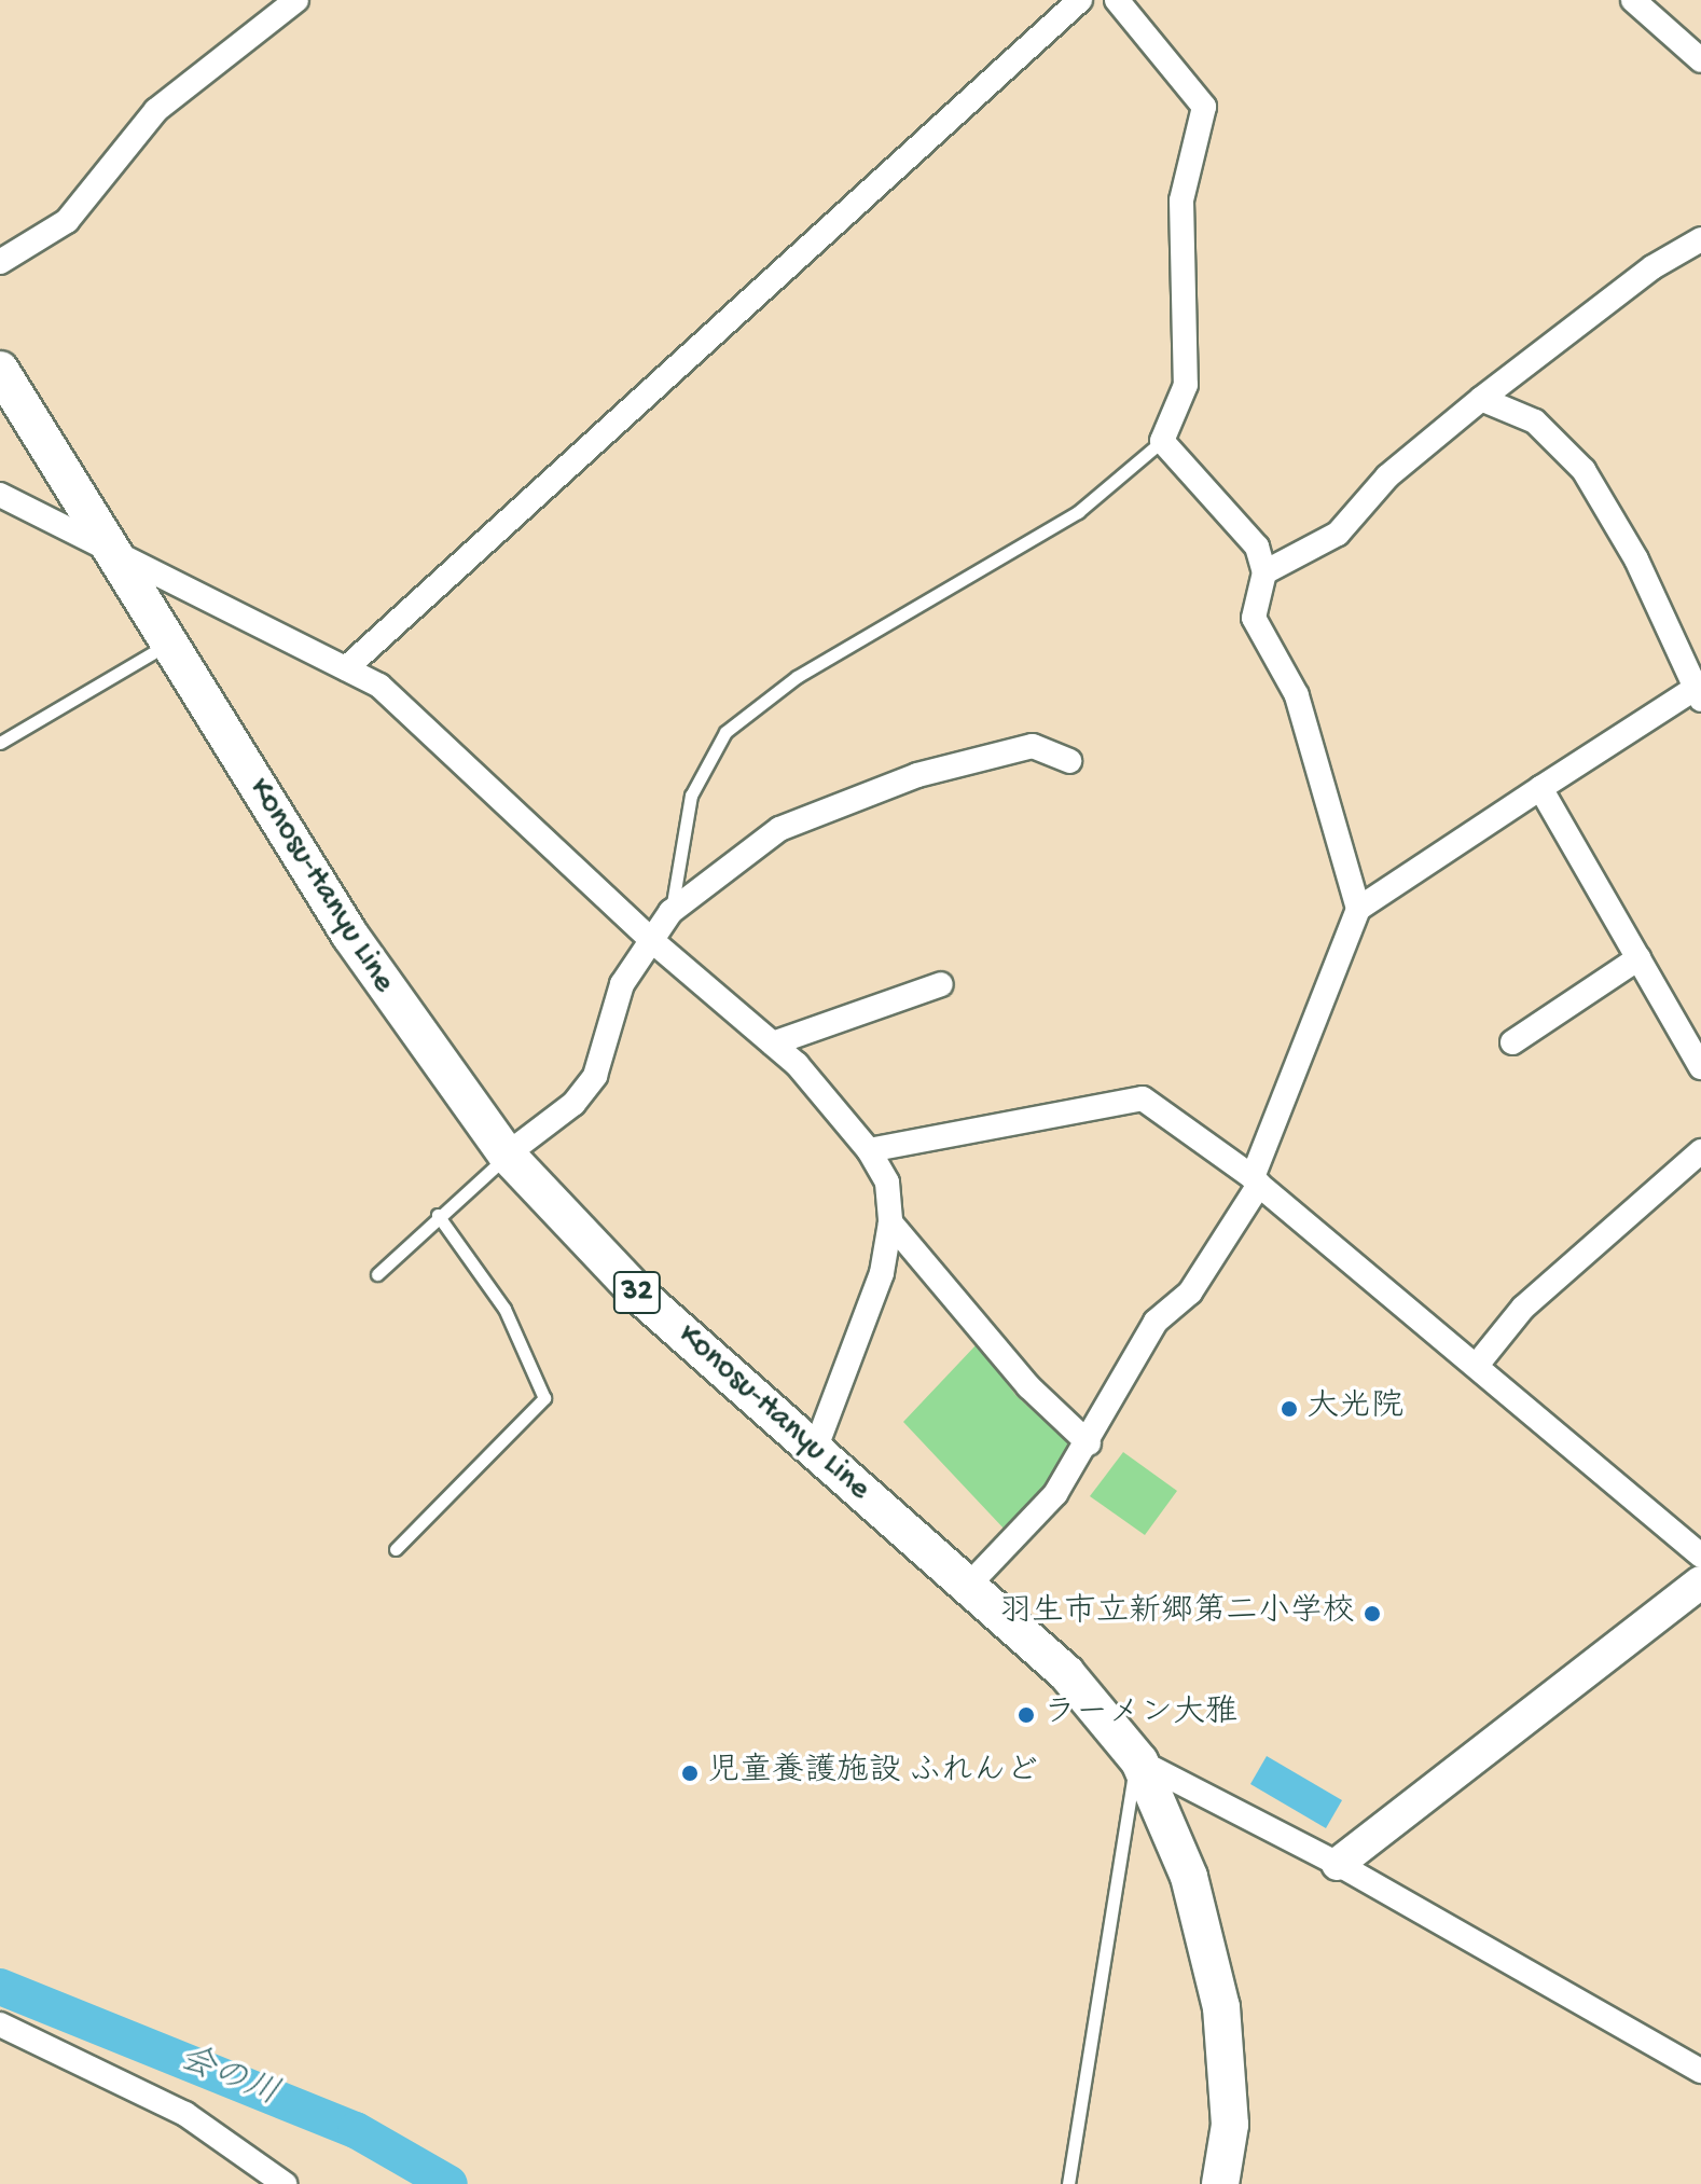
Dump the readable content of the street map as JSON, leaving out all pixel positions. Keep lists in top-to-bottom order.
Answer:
{
  "streets": {
    "main road": ["Konosu-Hanyu Line", "32"]
  },
  "water": ["会の川"],
  "places": [
    "大光院",
    "羽生市立新郷第二小学校",
    "ラーメン大雅",
    "児童養護施設 ふれんど"
  ]
}
